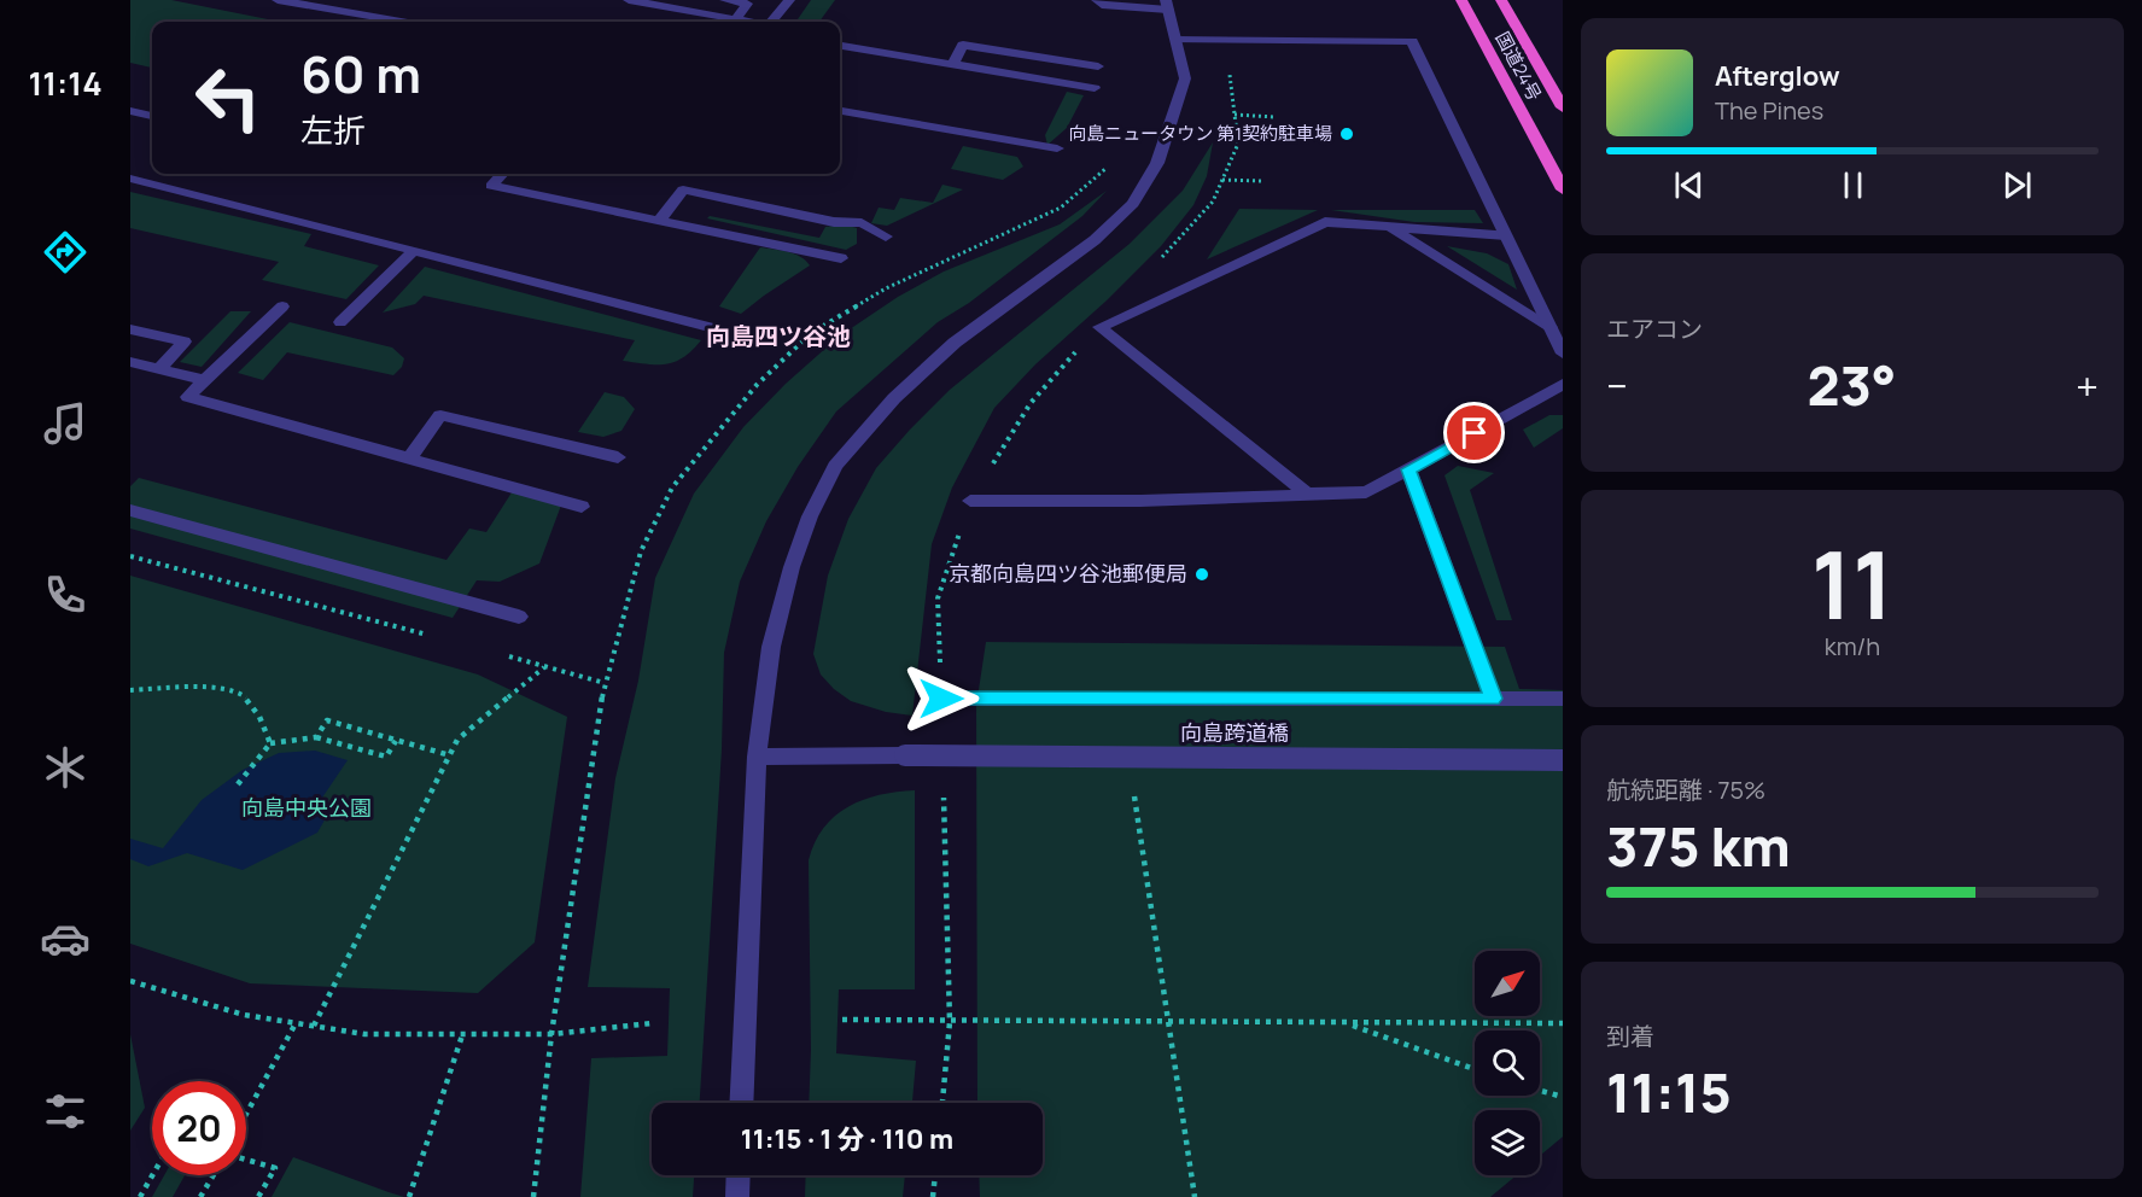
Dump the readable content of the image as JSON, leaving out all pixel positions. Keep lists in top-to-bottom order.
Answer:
{
  "streets": {
    "highway": ["国道24号"],
    "street": ["向島跨道橋"]
  },
  "districts": ["向島四ツ谷池"],
  "parks": ["向島中央公園"],
  "places": ["向島ニュータウン 第1契約駐車場", "京都向島四ツ谷池郵便局"],
  "north": "top right",
  "page": {
    "tabs": "11:14",
    "turn": ["60 m", "左折"],
    "song": ["Afterglow", "The Pines"],
    "tile": [
      "エアコン",
      ["11", "km/h"],
      ["航続距離 · 75%", "375 km"],
      ["到着", "11:15"]
    ],
    "heat": ["−", "23°", "+"],
    "limit": "20",
    "trip": "11:15 · 1 分 · 110 m"
  }
}
